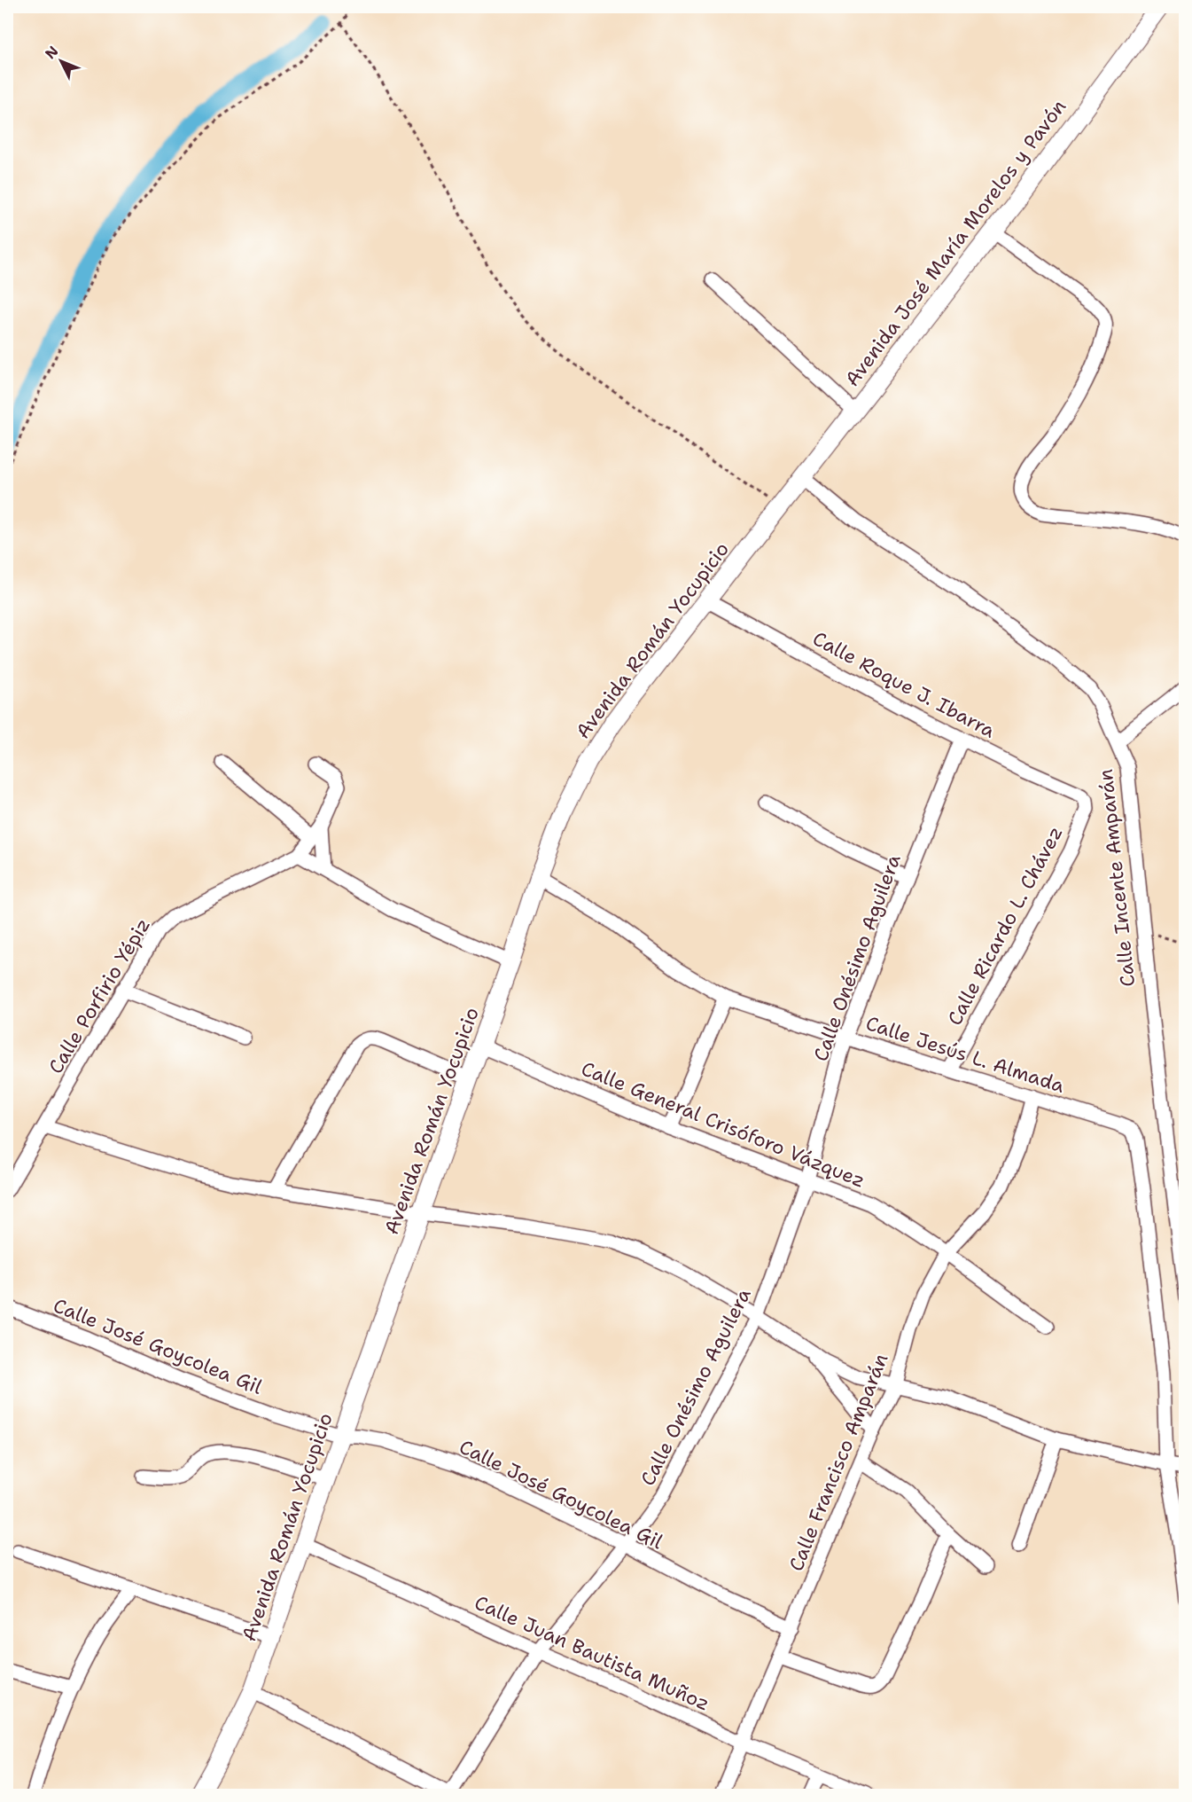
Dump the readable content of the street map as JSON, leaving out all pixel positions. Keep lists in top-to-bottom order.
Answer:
{
  "streets": {
    "street": [
      "Avenida José María Morelos y Pavón",
      "Avenida Román Yocupicio",
      "Calle Roque J. Ibarra",
      "Calle Incente Amparán",
      "Calle Ricardo L. Chávez",
      "Calle Onésimo Aguilera",
      "Calle Porfirio Yépiz",
      "Calle Jesús L. Almada",
      "Calle General Crisóforo Vázquez",
      "Calle José Goycolea Gil",
      "Calle Francisco Amparán",
      "Calle Juan Bautista Muñoz"
    ]
  },
  "crossings": [
    ["Avenida José María Morelos y Pavón", "Avenida Román Yocupicio"],
    ["Avenida José María Morelos y Pavón", "Calle Incente Amparán"],
    ["Avenida Román Yocupicio", "Calle Roque J. Ibarra"],
    ["Avenida Román Yocupicio", "Calle Jesús L. Almada"],
    ["Avenida Román Yocupicio", "Calle General Crisóforo Vázquez"],
    ["Avenida Román Yocupicio", "Calle José Goycolea Gil"],
    ["Avenida Román Yocupicio", "Calle Juan Bautista Muñoz"],
    ["Calle Roque J. Ibarra", "Calle Ricardo L. Chávez"],
    ["Calle Roque J. Ibarra", "Calle Onésimo Aguilera"],
    ["Calle Ricardo L. Chávez", "Calle Jesús L. Almada"],
    ["Calle Onésimo Aguilera", "Calle Jesús L. Almada"],
    ["Calle Onésimo Aguilera", "Calle General Crisóforo Vázquez"],
    ["Calle Onésimo Aguilera", "Calle José Goycolea Gil"],
    ["Calle Onésimo Aguilera", "Calle Juan Bautista Muñoz"],
    ["Calle Jesús L. Almada", "Calle Francisco Amparán"],
    ["Calle General Crisóforo Vázquez", "Calle Francisco Amparán"],
    ["Calle José Goycolea Gil", "Calle Francisco Amparán"],
    ["Calle Francisco Amparán", "Calle Juan Bautista Muñoz"]
  ],
  "north": "top left"
}
